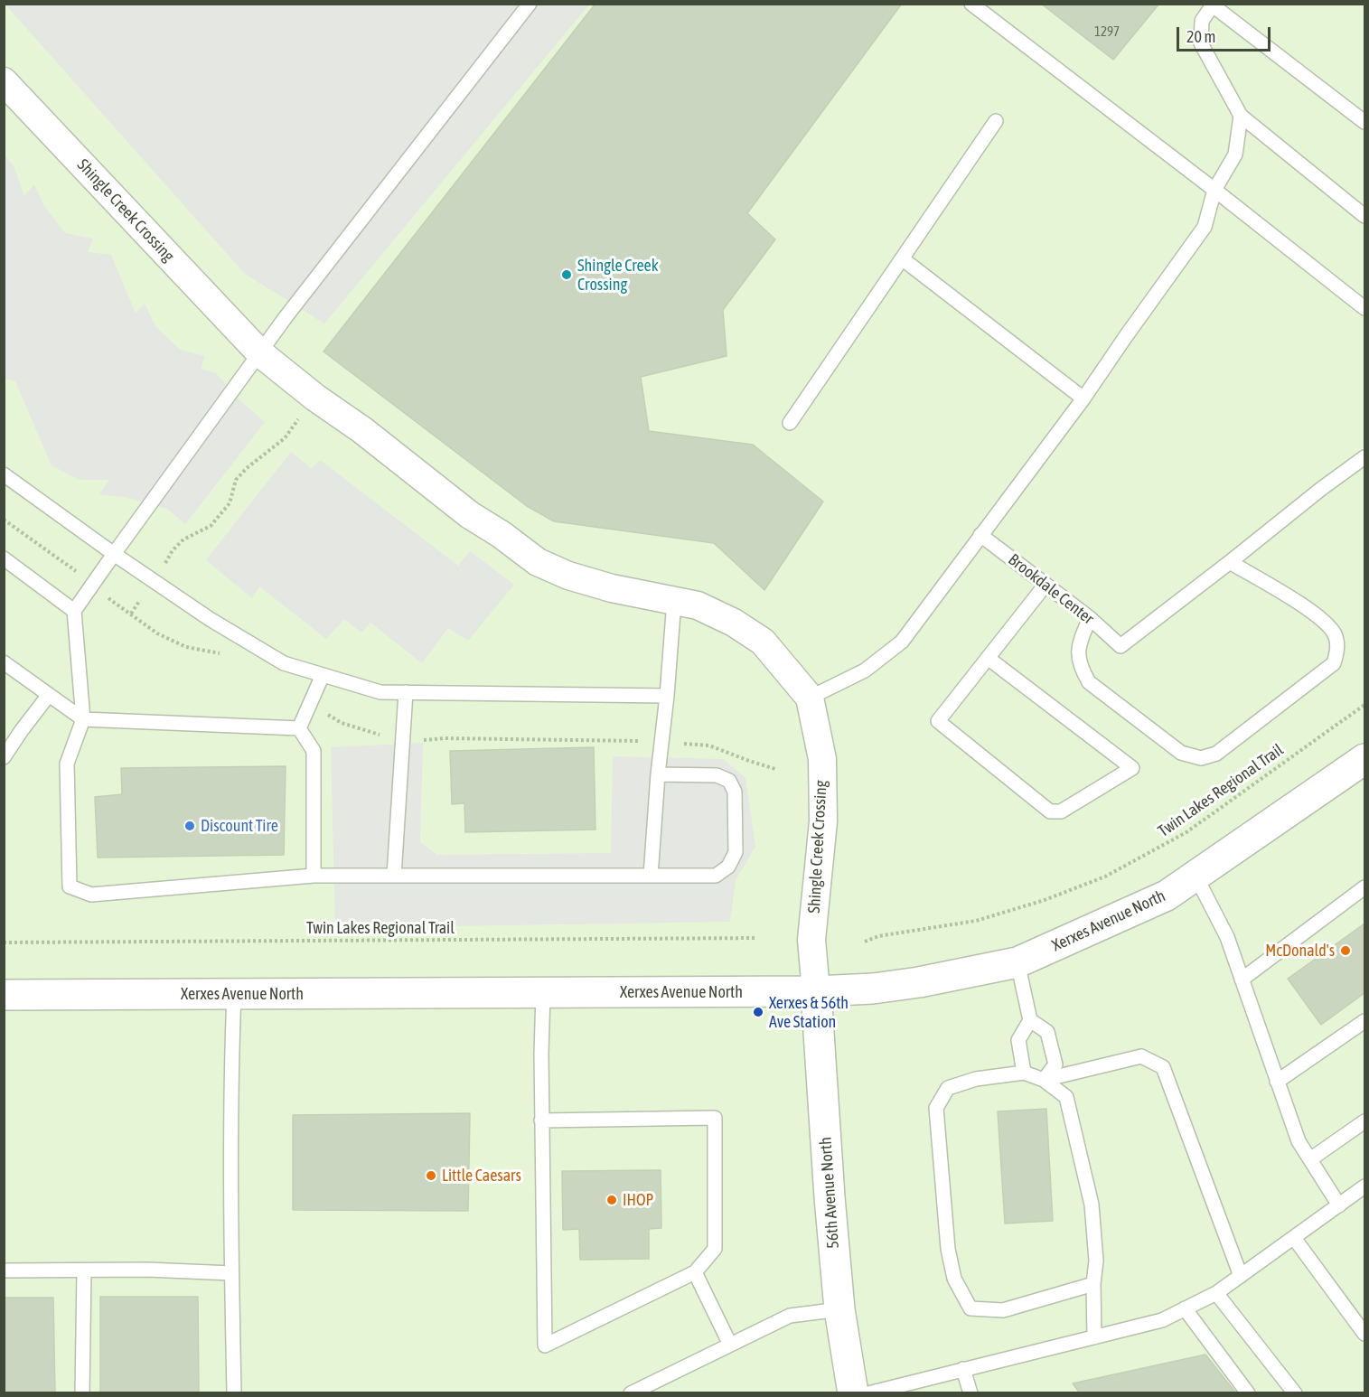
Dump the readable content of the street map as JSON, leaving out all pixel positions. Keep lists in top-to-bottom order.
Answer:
{
  "streets": {
    "street": ["Shingle Creek Crossing", "Xerxes Avenue North", "56th Avenue North"],
    "lane": ["Brookdale Center"],
    "path": ["Twin Lakes Regional Trail"]
  },
  "crossings": [
    ["Shingle Creek Crossing", "Xerxes Avenue North"],
    ["Shingle Creek Crossing", "56th Avenue North"],
    ["Xerxes Avenue North", "56th Avenue North"]
  ],
  "places": [
    "Shingle Creek Crossing",
    "Discount Tire",
    "McDonald's",
    "Xerxes & 56th Ave Station",
    "Little Caesars",
    "IHOP"
  ],
  "house_numbers": ["1297"],
  "scale_bar": "20 m"
}
